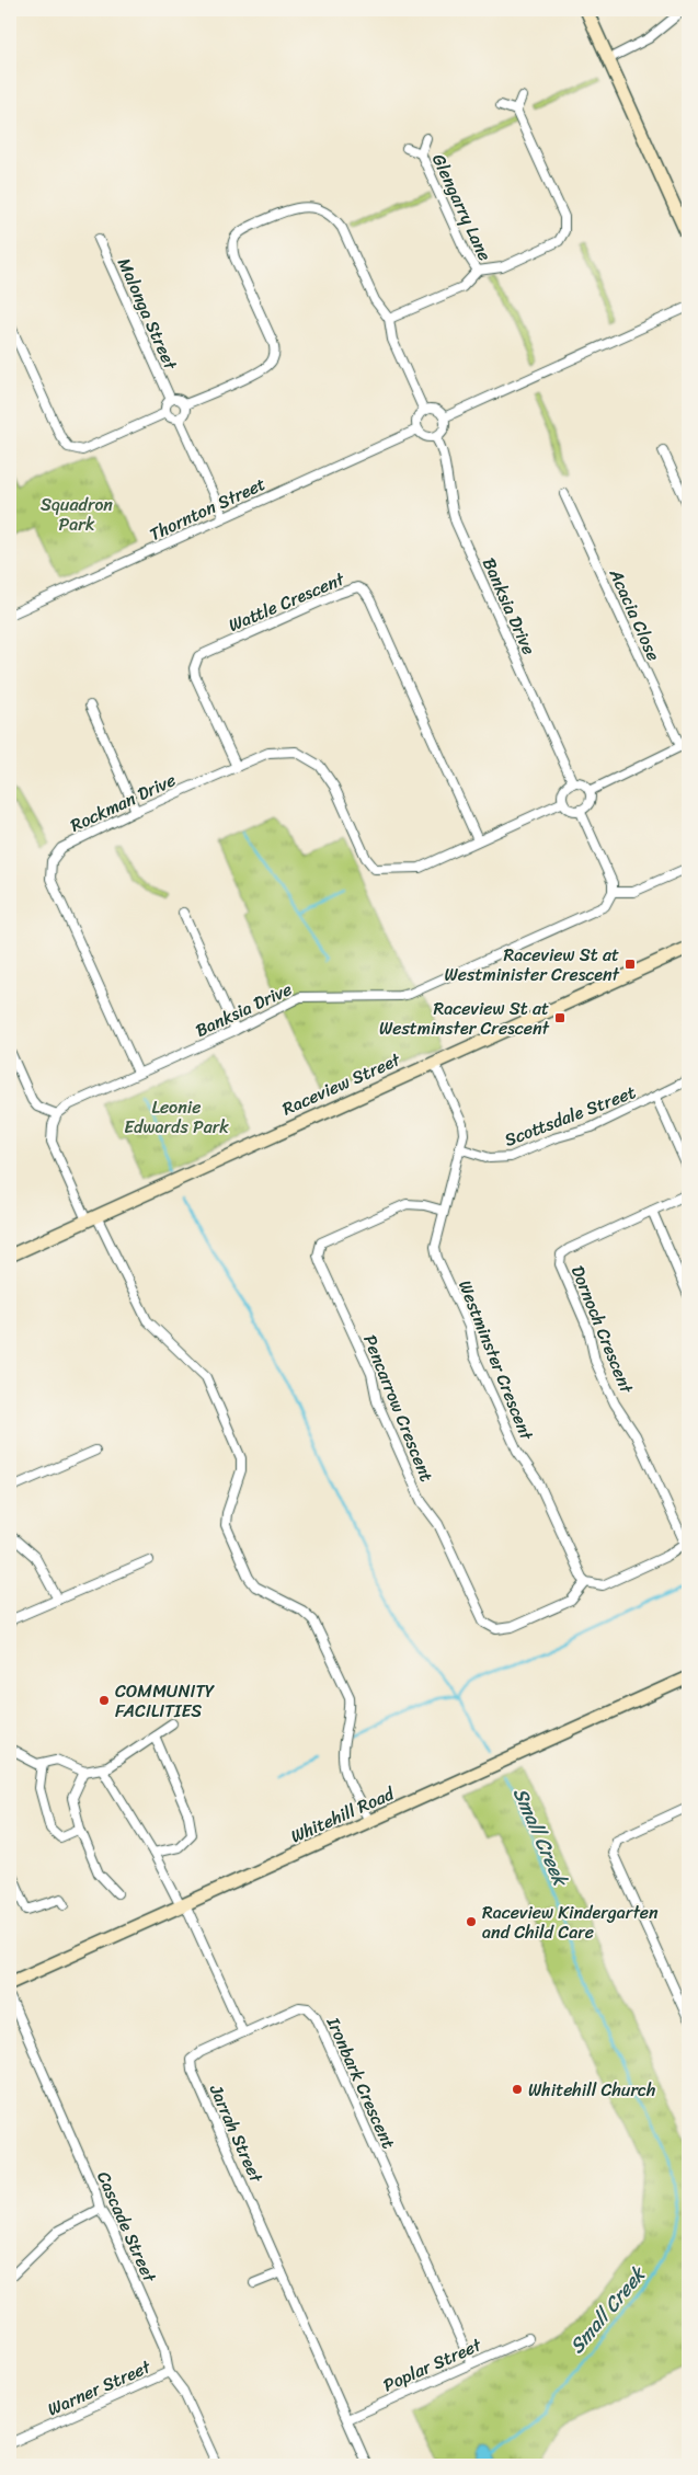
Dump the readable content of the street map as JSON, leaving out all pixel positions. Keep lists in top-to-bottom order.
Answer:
{
  "streets": {
    "street": [
      "Glengarry Lane",
      "Malonga Street",
      "Thornton Street",
      "Wattle Crescent",
      "Banksia Drive",
      "Acacia Close",
      "Rockman Drive",
      "Raceview Street",
      "Scottsdale Street",
      "Dornoch Crescent",
      "Westminster Crescent",
      "Pencarrow Crescent",
      "Whitehill Road",
      "Ironbark Crescent",
      "Jarrah Street",
      "Cascade Street",
      "Poplar Street",
      "Warner Street"
    ]
  },
  "crossings": [
    ["Thornton Street", "Banksia Drive"],
    ["Wattle Crescent", "Rockman Drive"],
    ["Banksia Drive", "Rockman Drive"],
    ["Raceview Street", "Westminster Crescent"],
    ["Scottsdale Street", "Westminster Crescent"],
    ["Westminster Crescent", "Pencarrow Crescent"],
    ["Ironbark Crescent", "Jarrah Street"],
    ["Ironbark Crescent", "Poplar Street"],
    ["Jarrah Street", "Poplar Street"],
    ["Cascade Street", "Warner Street"]
  ],
  "water": ["Small Creek"],
  "parks": ["Squadron Park", "Leonie Edwards Park"],
  "places": {
    "transit": ["Raceview St at Westminister Crescent", "Raceview St at Westminster Crescent"],
    "other": ["COMMUNITY FACILITIES", "Raceview Kindergarten and Child Care", "Whitehill Church"]
  }
}
